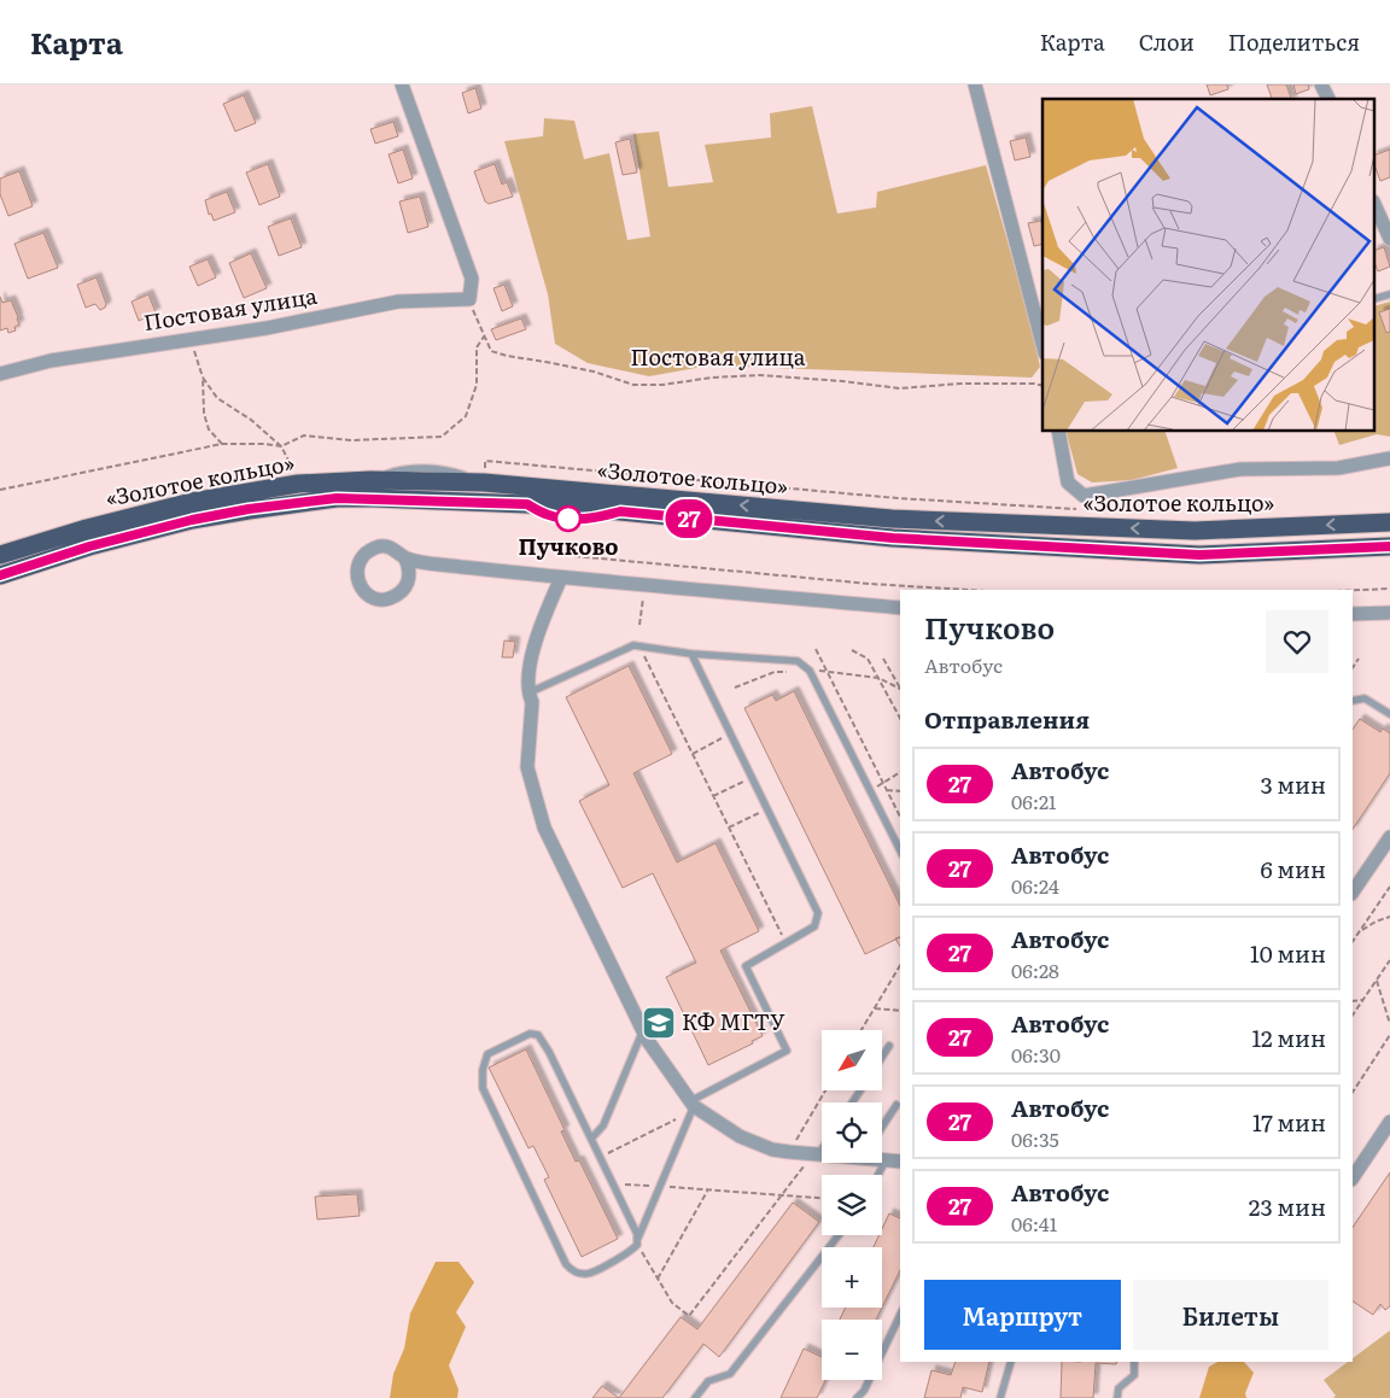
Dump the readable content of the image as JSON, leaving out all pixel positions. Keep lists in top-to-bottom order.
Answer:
{
  "streets": {
    "highway": ["«Золотое кольцо»"],
    "street": ["Постовая улица"]
  },
  "places": {
    "other": ["Пучково"],
    "school or university": ["КФ МГТУ"]
  },
  "lines": ["bus line 27"],
  "north": "bottom left",
  "page": {
    "header": "Карта",
    "nav": ["Карта", "Слои", "Поделиться"],
    "on_map": "27",
    "heading": [
      ["Пучково", "Автобус"],
      "Отправления"
    ],
    "list": [
      {
        "mark": "27",
        "name": "Автобус",
        "note": "06:21",
        "value": "3 мин"
      },
      {
        "mark": "27",
        "name": "Автобус",
        "note": "06:24",
        "value": "6 мин"
      },
      {
        "mark": "27",
        "name": "Автобус",
        "note": "06:28",
        "value": "10 мин"
      },
      {
        "mark": "27",
        "name": "Автобус",
        "note": "06:30",
        "value": "12 мин"
      },
      {
        "mark": "27",
        "name": "Автобус",
        "note": "06:35",
        "value": "17 мин"
      },
      {
        "mark": "27",
        "name": "Автобус",
        "note": "06:41",
        "value": "23 мин"
      }
    ],
    "map_buttons": ["+", "−"],
    "buttons": ["Маршрут", "Билеты"]
  }
}
